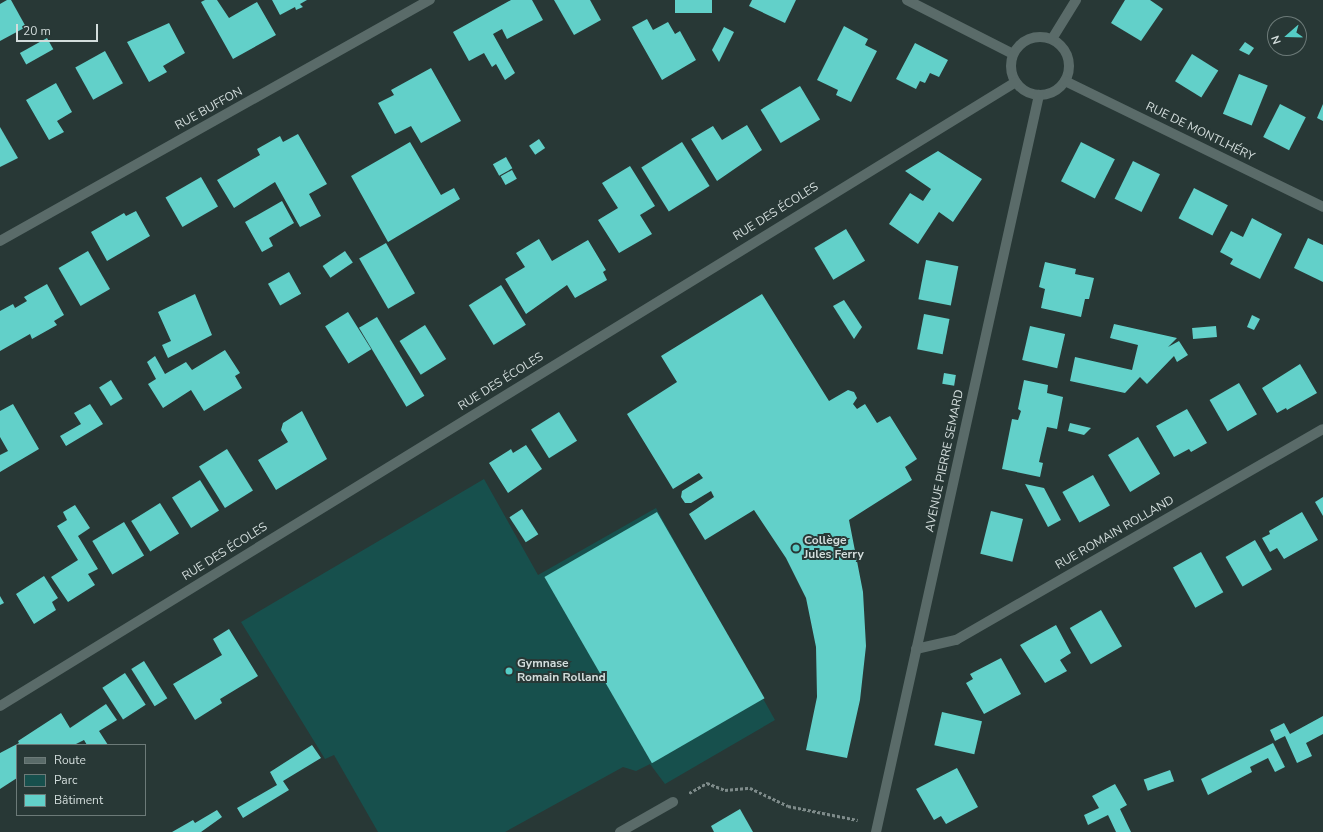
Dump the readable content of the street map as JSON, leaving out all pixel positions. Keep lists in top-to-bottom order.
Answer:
{
  "streets": {
    "street": [
      "RUE BUFFON",
      "RUE DE MONTLHÉRY",
      "RUE DES ÉCOLES",
      "AVENUE PIERRE SEMARD",
      "RUE ROMAIN ROLLAND"
    ]
  },
  "crossings": [
    ["RUE DE MONTLHÉRY", "RUE DES ÉCOLES"],
    ["RUE DE MONTLHÉRY", "AVENUE PIERRE SEMARD"],
    ["RUE DES ÉCOLES", "AVENUE PIERRE SEMARD"],
    ["AVENUE PIERRE SEMARD", "RUE ROMAIN ROLLAND"]
  ],
  "places": ["Collège Jules Ferry", "Gymnase Romain Rolland"],
  "legend": ["Route", "Parc", "Bâtiment"],
  "scale_bar": "20 m",
  "north": "left"
}
